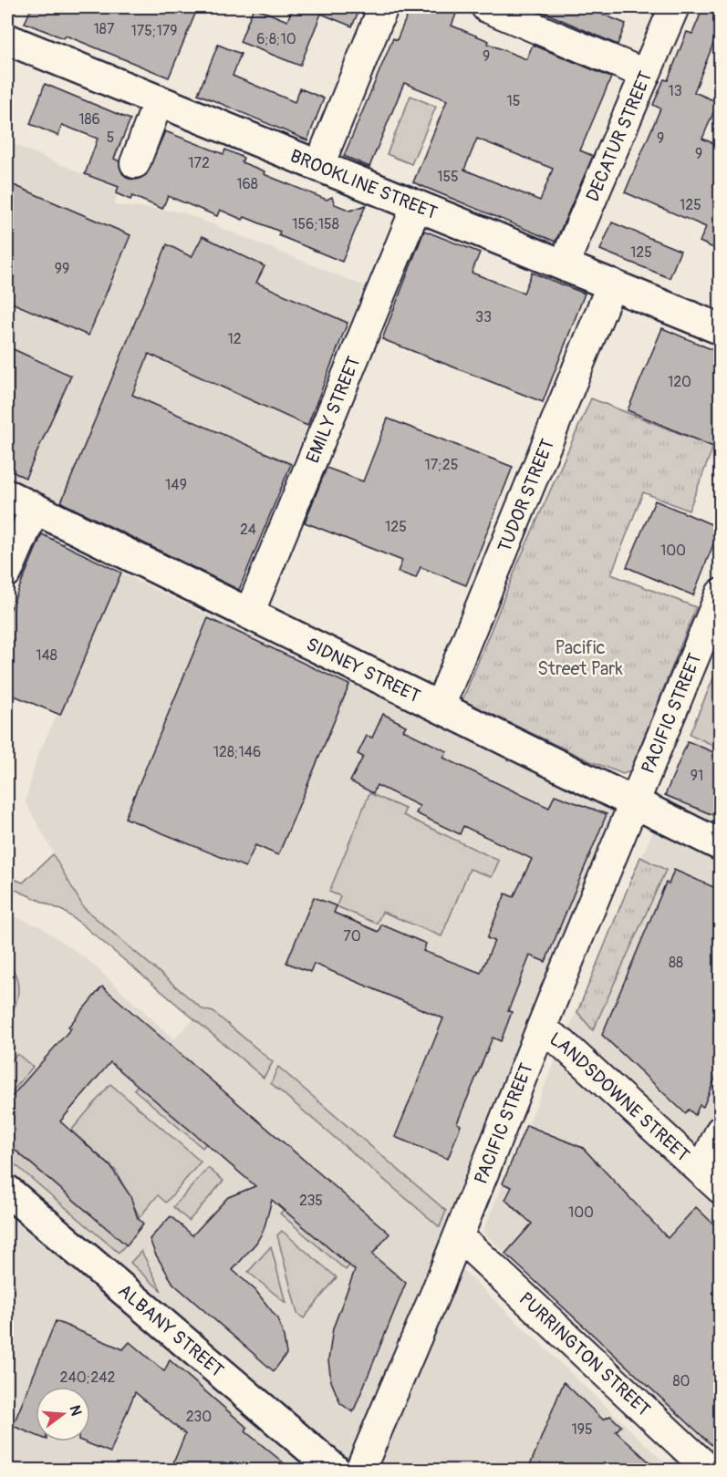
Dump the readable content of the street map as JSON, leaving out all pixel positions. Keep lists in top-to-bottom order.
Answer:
{
  "streets": {
    "main road": ["BROOKLINE STREET", "SIDNEY STREET", "ALBANY STREET"],
    "street": [
      "DECATUR STREET",
      "EMILY STREET",
      "TUDOR STREET",
      "PACIFIC STREET",
      "LANDSDOWNE STREET",
      "PURRINGTON STREET"
    ]
  },
  "crossings": [
    ["DECATUR STREET", "BROOKLINE STREET"],
    ["BROOKLINE STREET", "EMILY STREET"],
    ["BROOKLINE STREET", "TUDOR STREET"],
    ["EMILY STREET", "SIDNEY STREET"],
    ["TUDOR STREET", "SIDNEY STREET"],
    ["SIDNEY STREET", "PACIFIC STREET"],
    ["PACIFIC STREET", "LANDSDOWNE STREET"],
    ["PACIFIC STREET", "PURRINGTON STREET"]
  ],
  "parks": ["Pacific Street Park"],
  "house_numbers": [
    "187",
    "175;179",
    "6;8;10",
    "9",
    "13",
    "15",
    "186",
    "5",
    "9",
    "9",
    "172",
    "155",
    "168",
    "125",
    "156;158",
    "125",
    "99",
    "33",
    "12",
    "120",
    "17;25",
    "149",
    "125",
    "24",
    "100",
    "148",
    "128;146",
    "91",
    "70",
    "88",
    "235",
    "100",
    "240;242",
    "80",
    "230",
    "195"
  ],
  "north": "right"
}
